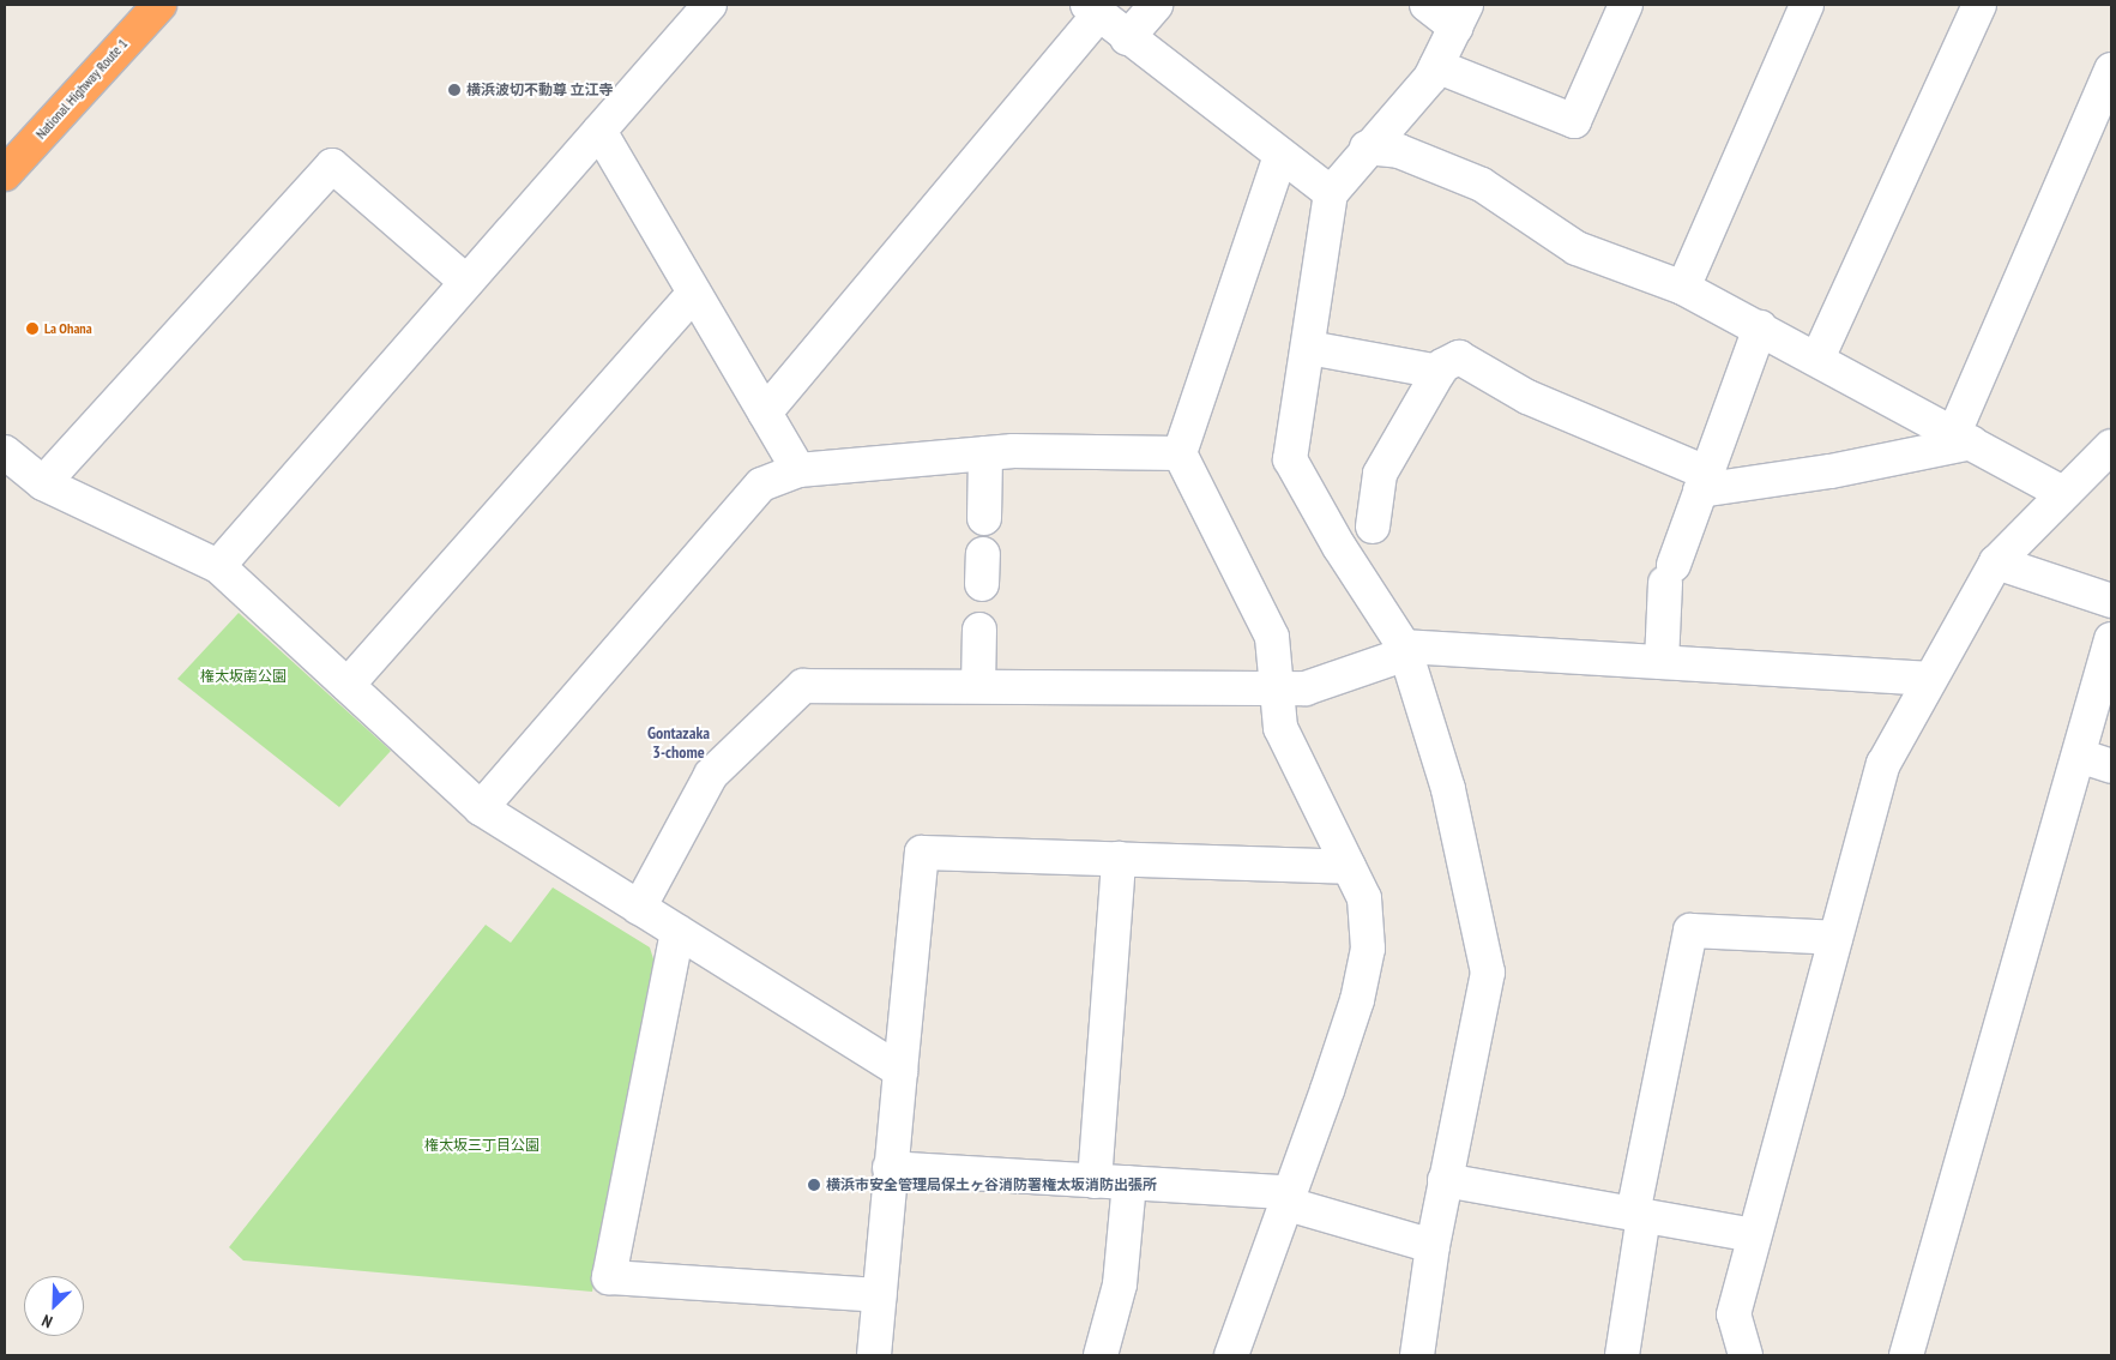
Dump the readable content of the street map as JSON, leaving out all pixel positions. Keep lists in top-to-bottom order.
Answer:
{
  "streets": {
    "highway": ["National Highway Route 1"]
  },
  "districts": ["Gontazaka 3-chome"],
  "parks": ["権太坂南公園", "権太坂三丁目公園"],
  "places": ["横浜波切不動尊 立江寺", "La Ohana", "横浜市安全管理局保土ヶ谷消防署権太坂消防出張所"],
  "north": "bottom left"
}
